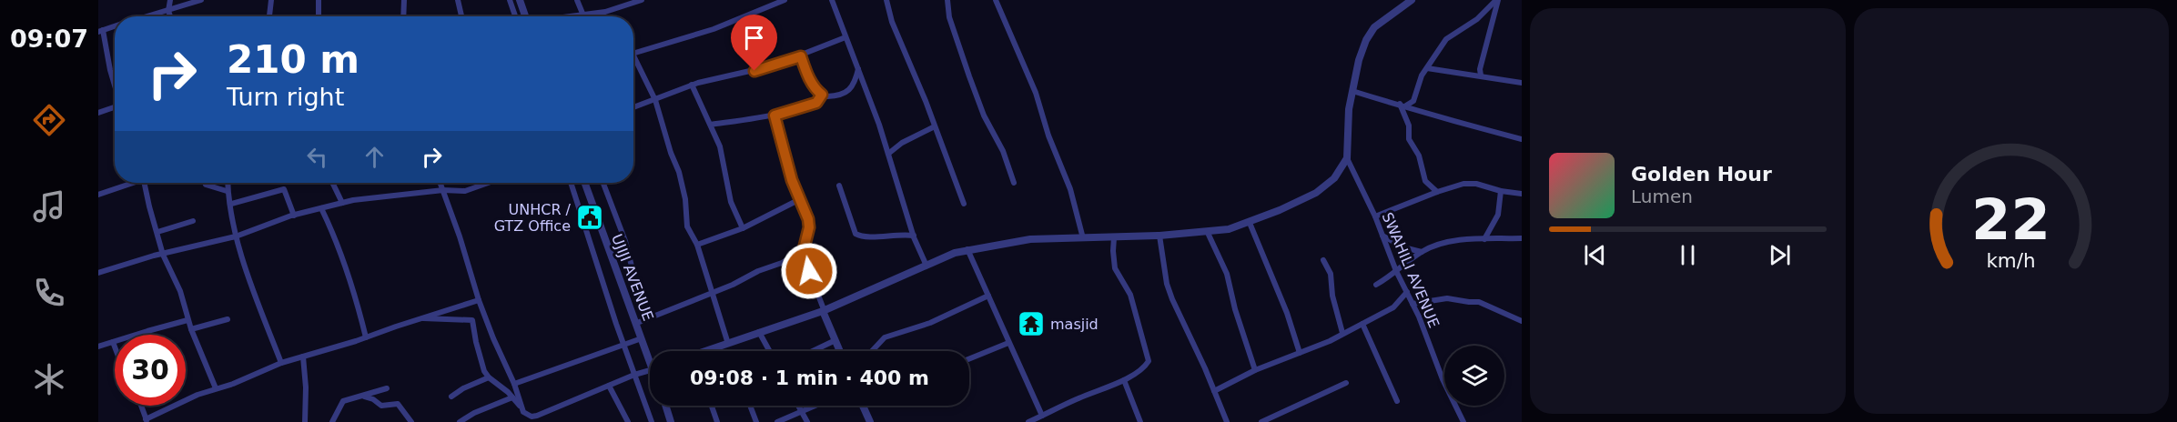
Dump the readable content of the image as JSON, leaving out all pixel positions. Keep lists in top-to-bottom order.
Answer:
{
  "streets": {
    "street": ["SWAHILI AVENUE", "UJIJI AVENUE"]
  },
  "places": {
    "public building": ["UNHCR / GTZ Office"],
    "temple": ["masjid"]
  },
  "page": {
    "tabs": "09:07",
    "turn": ["210 m", "Turn right"],
    "song": ["Golden Hour", "Lumen"],
    "limit": "30",
    "trip": "09:08 · 1 min · 400 m",
    "gauge": ["22", "km/h"]
  }
}
